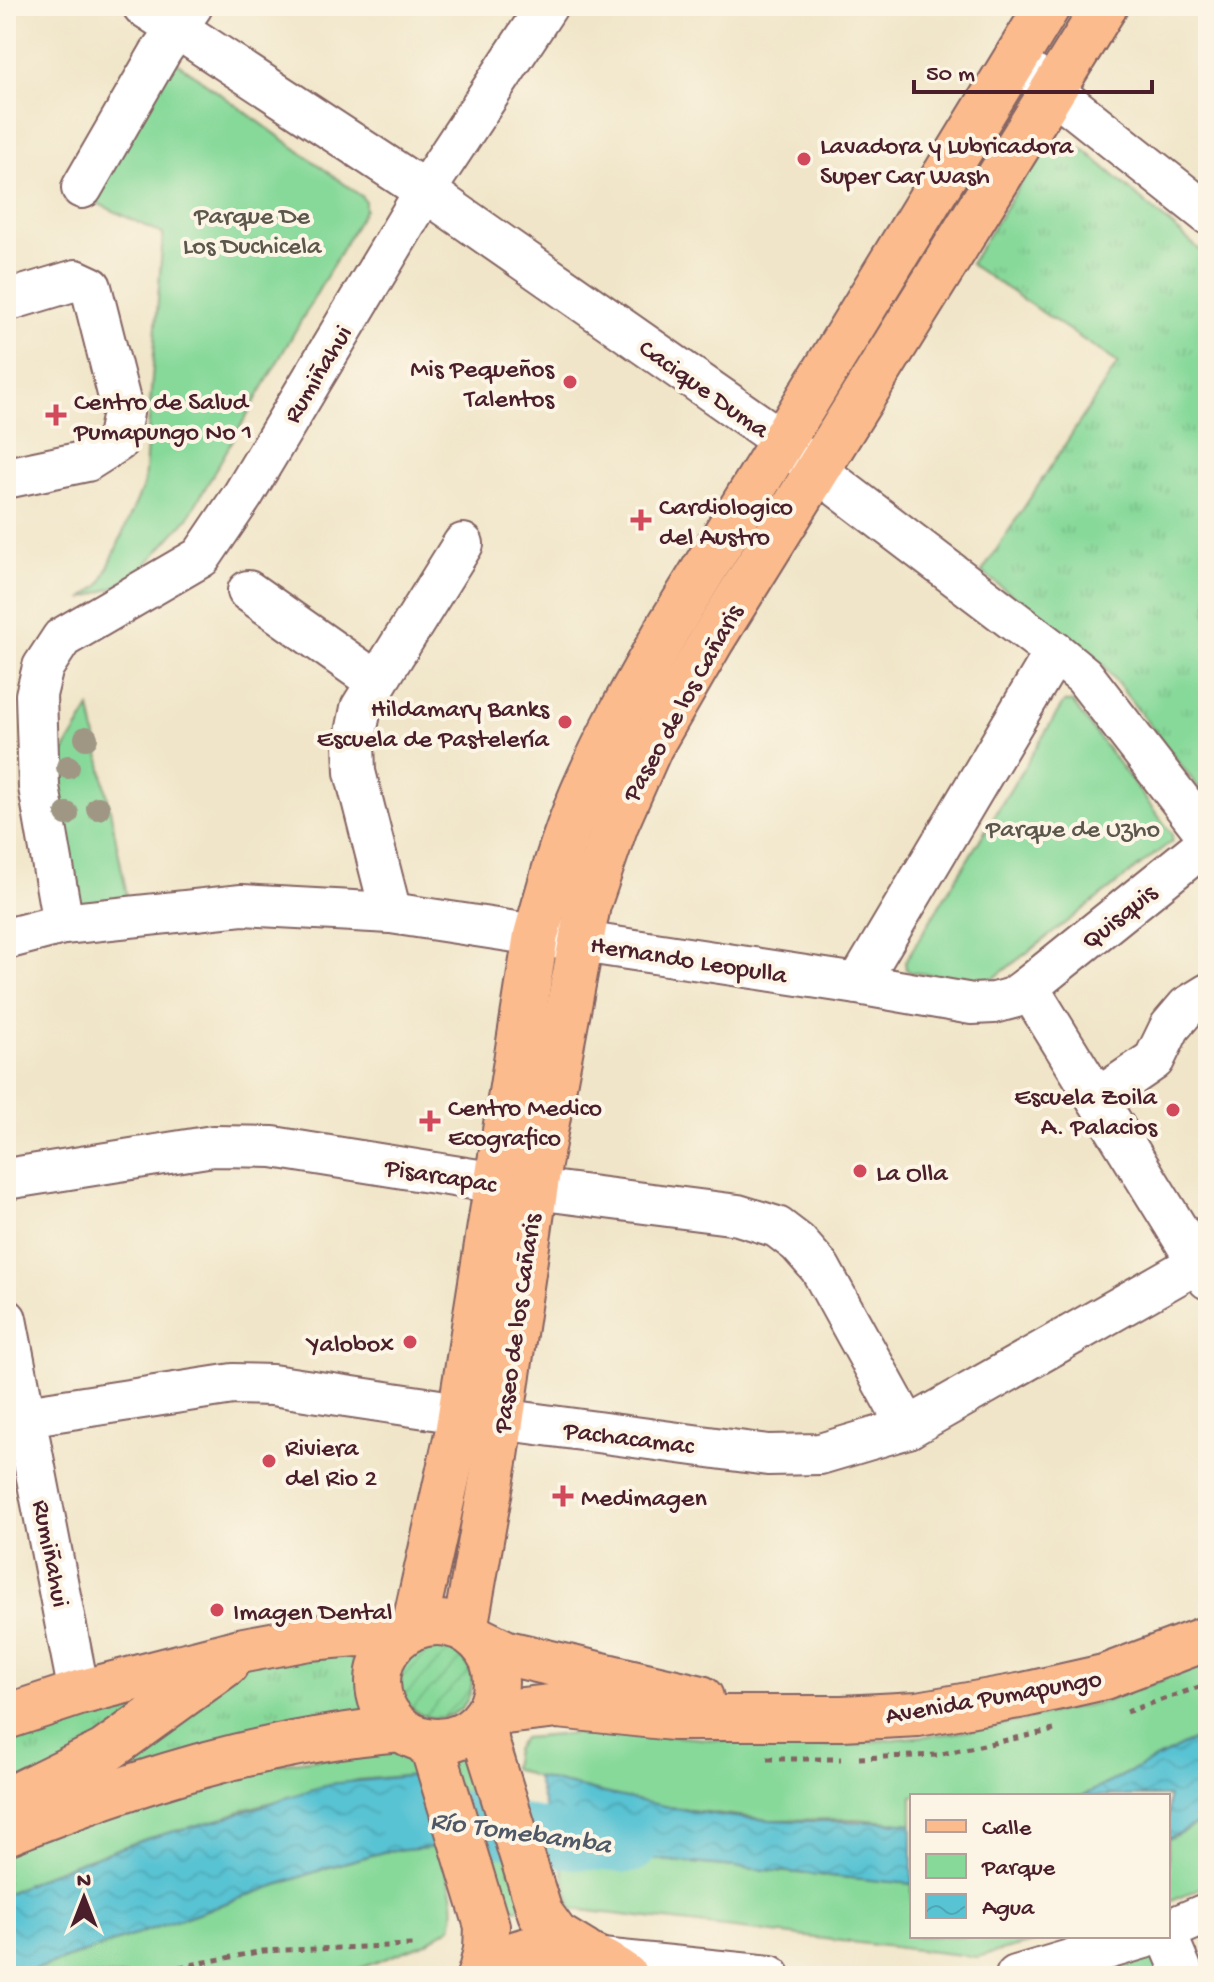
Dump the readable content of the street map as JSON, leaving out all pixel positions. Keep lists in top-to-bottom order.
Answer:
{
  "streets": {
    "main road": ["Paseo de los Cañaris", "Avenida Pumapungo"],
    "street": [
      "Rumiñahui",
      "Cacique Duma",
      "Quisquis",
      "Hernando Leopulla",
      "Pisarcapac",
      "Pachacamac"
    ]
  },
  "crossings": [
    ["Rumiñahui", "Cacique Duma"],
    ["Rumiñahui", "Hernando Leopulla"],
    ["Rumiñahui", "Pachacamac"],
    ["Cacique Duma", "Paseo de los Cañaris"],
    ["Paseo de los Cañaris", "Hernando Leopulla"],
    ["Paseo de los Cañaris", "Pisarcapac"],
    ["Paseo de los Cañaris", "Pachacamac"],
    ["Paseo de los Cañaris", "Avenida Pumapungo"],
    ["Quisquis", "Hernando Leopulla"],
    ["Pisarcapac", "Pachacamac"]
  ],
  "water": ["Río Tomebamba"],
  "parks": ["Parque De Los Duchicela", "Parque de Uzho"],
  "places": {
    "other": [
      "Lavadora y Lubricadora Super Car Wash",
      "Mis Pequeños Talentos",
      "Hildamary Banks Escuela de Pastelería",
      "Escuela Zoila A. Palacios",
      "La Olla",
      "Yalobox",
      "Riviera del Rio 2",
      "Imagen Dental"
    ],
    "health": [
      "Centro de Salud Pumapungo No 1",
      "Cardiologico del Austro",
      "Centro Medico Ecografico",
      "Medimagen"
    ]
  },
  "legend": ["Calle", "Parque", "Agua"],
  "scale_bar": "50 m",
  "north": "top"
}
